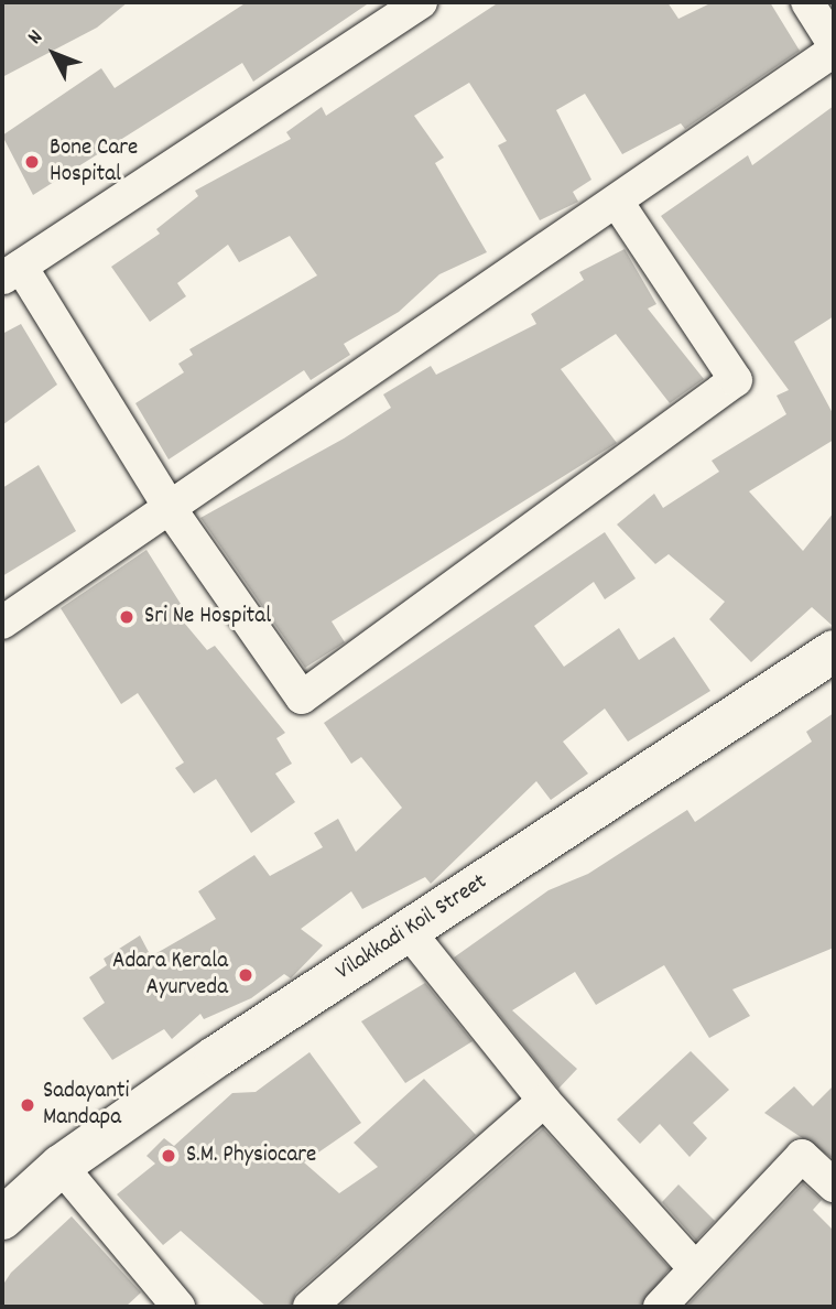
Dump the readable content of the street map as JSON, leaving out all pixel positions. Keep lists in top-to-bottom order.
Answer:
{
  "streets": {
    "street": ["Vilakkadi Koil Street"]
  },
  "places": [
    "Bone Care Hospital",
    "Sri Ne Hospital",
    "Adara Kerala Ayurveda",
    "Sadayanti Mandapa",
    "S.M. Physiocare"
  ],
  "north": "top left"
}
